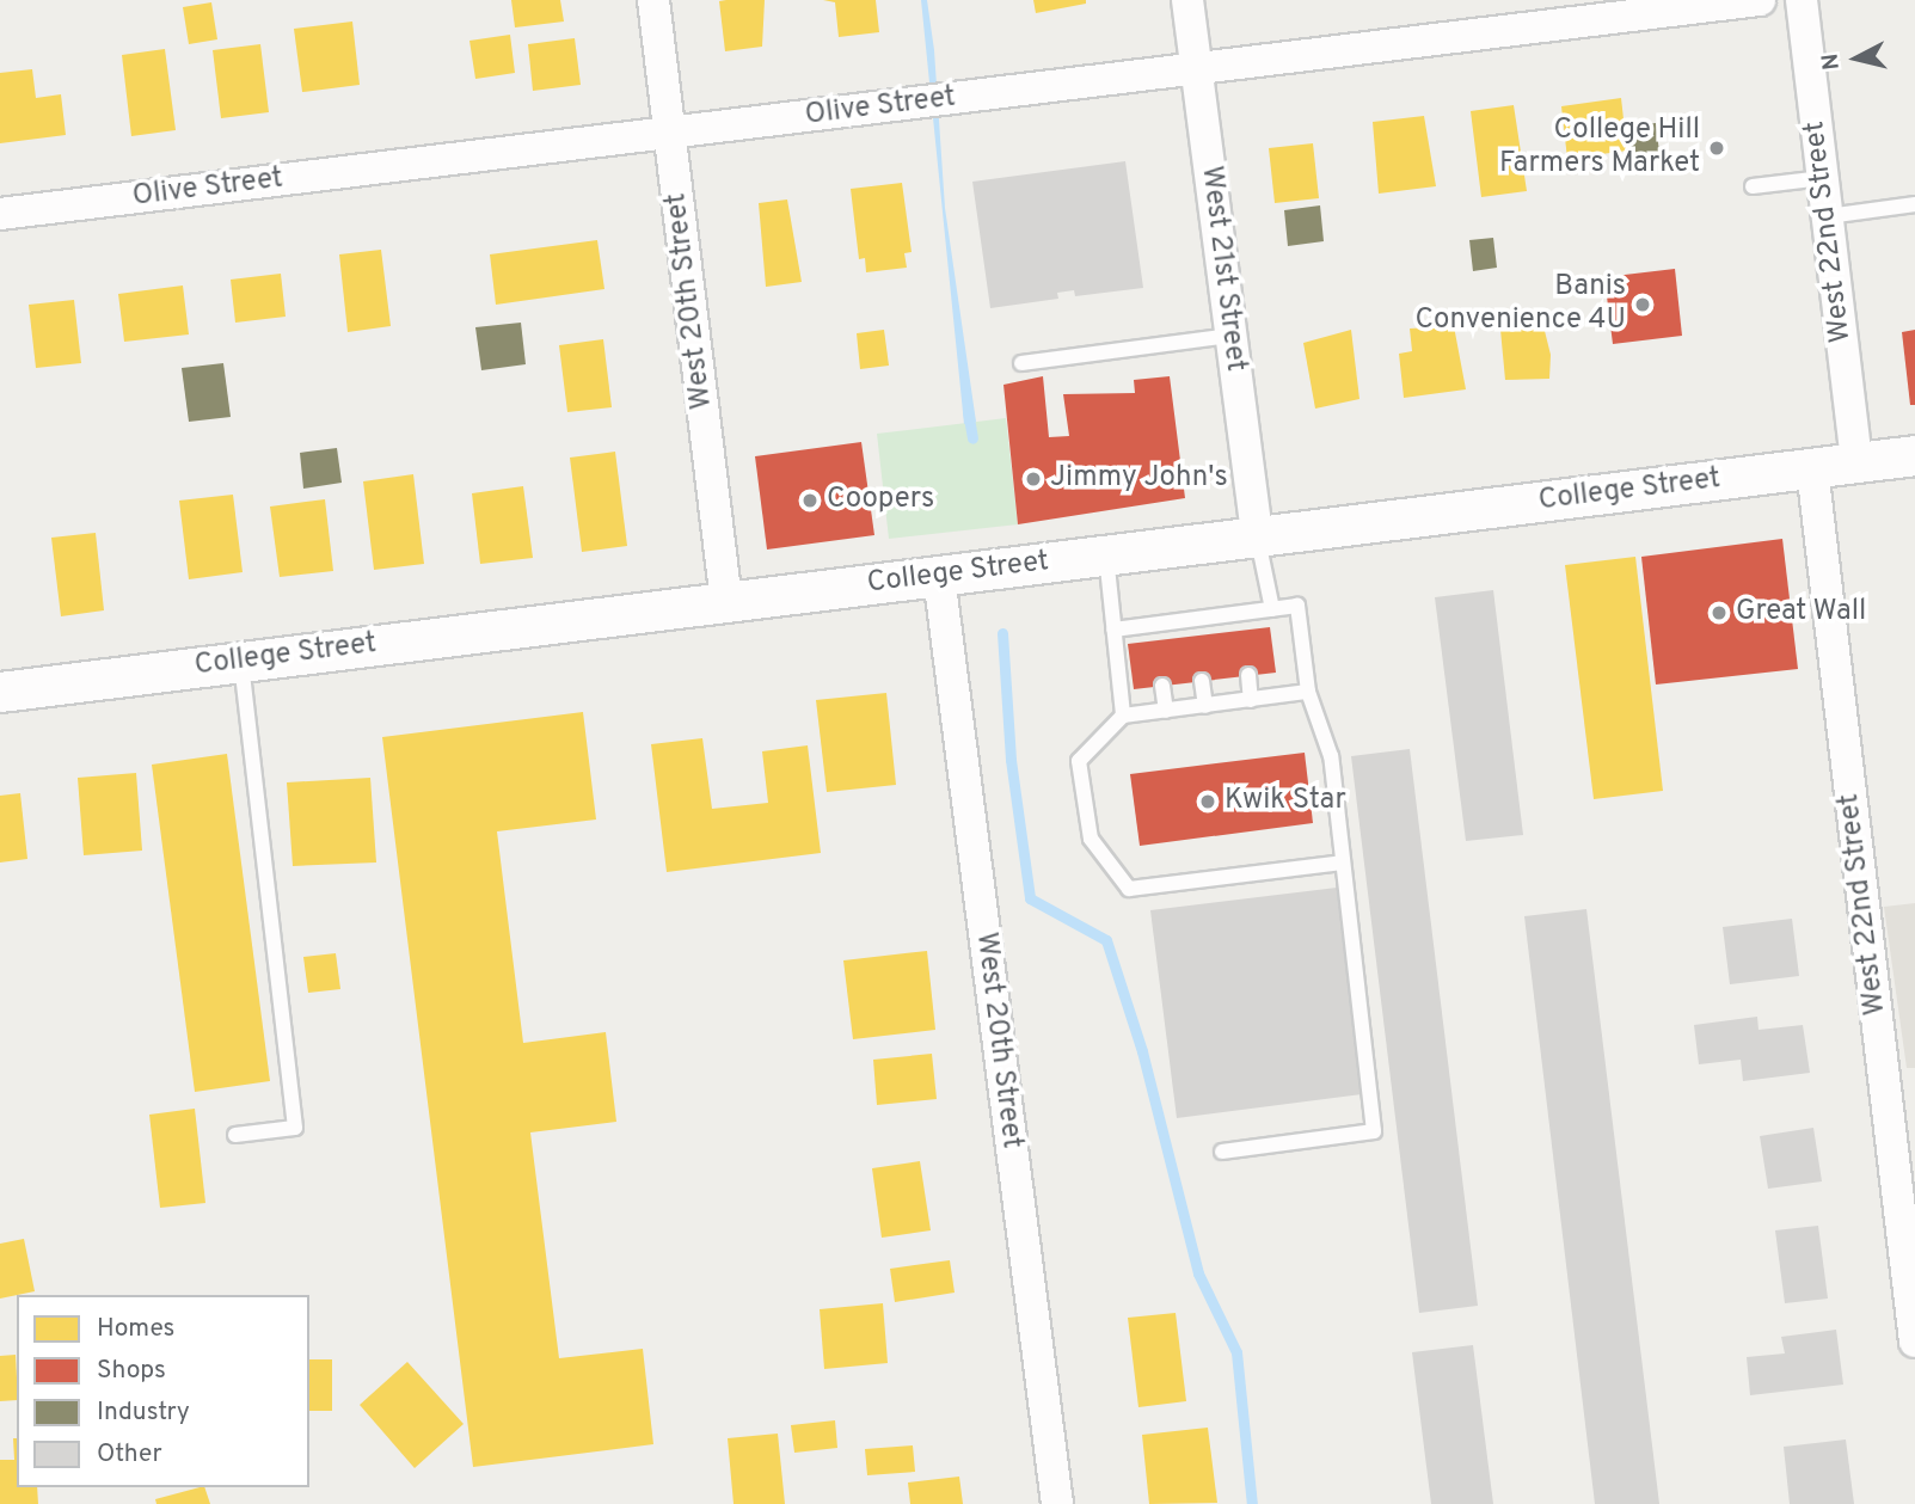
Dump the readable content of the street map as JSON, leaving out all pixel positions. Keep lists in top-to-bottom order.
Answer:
{
  "streets": {
    "street": [
      "Olive Street",
      "West 22nd Street",
      "West 21st Street",
      "West 20th Street",
      "College Street"
    ]
  },
  "crossings": [
    ["Olive Street", "West 21st Street"],
    ["Olive Street", "West 20th Street"],
    ["West 22nd Street", "College Street"],
    ["West 21st Street", "College Street"],
    ["West 20th Street", "College Street"]
  ],
  "places": [
    "College Hill Farmers Market",
    "Banis Convenience 4U",
    "Jimmy John's",
    "Coopers",
    "Great Wall",
    "Kwik Star"
  ],
  "legend": [
    "Homes",
    "Shops",
    "Industry",
    "Other"
  ],
  "north": "left"
}
